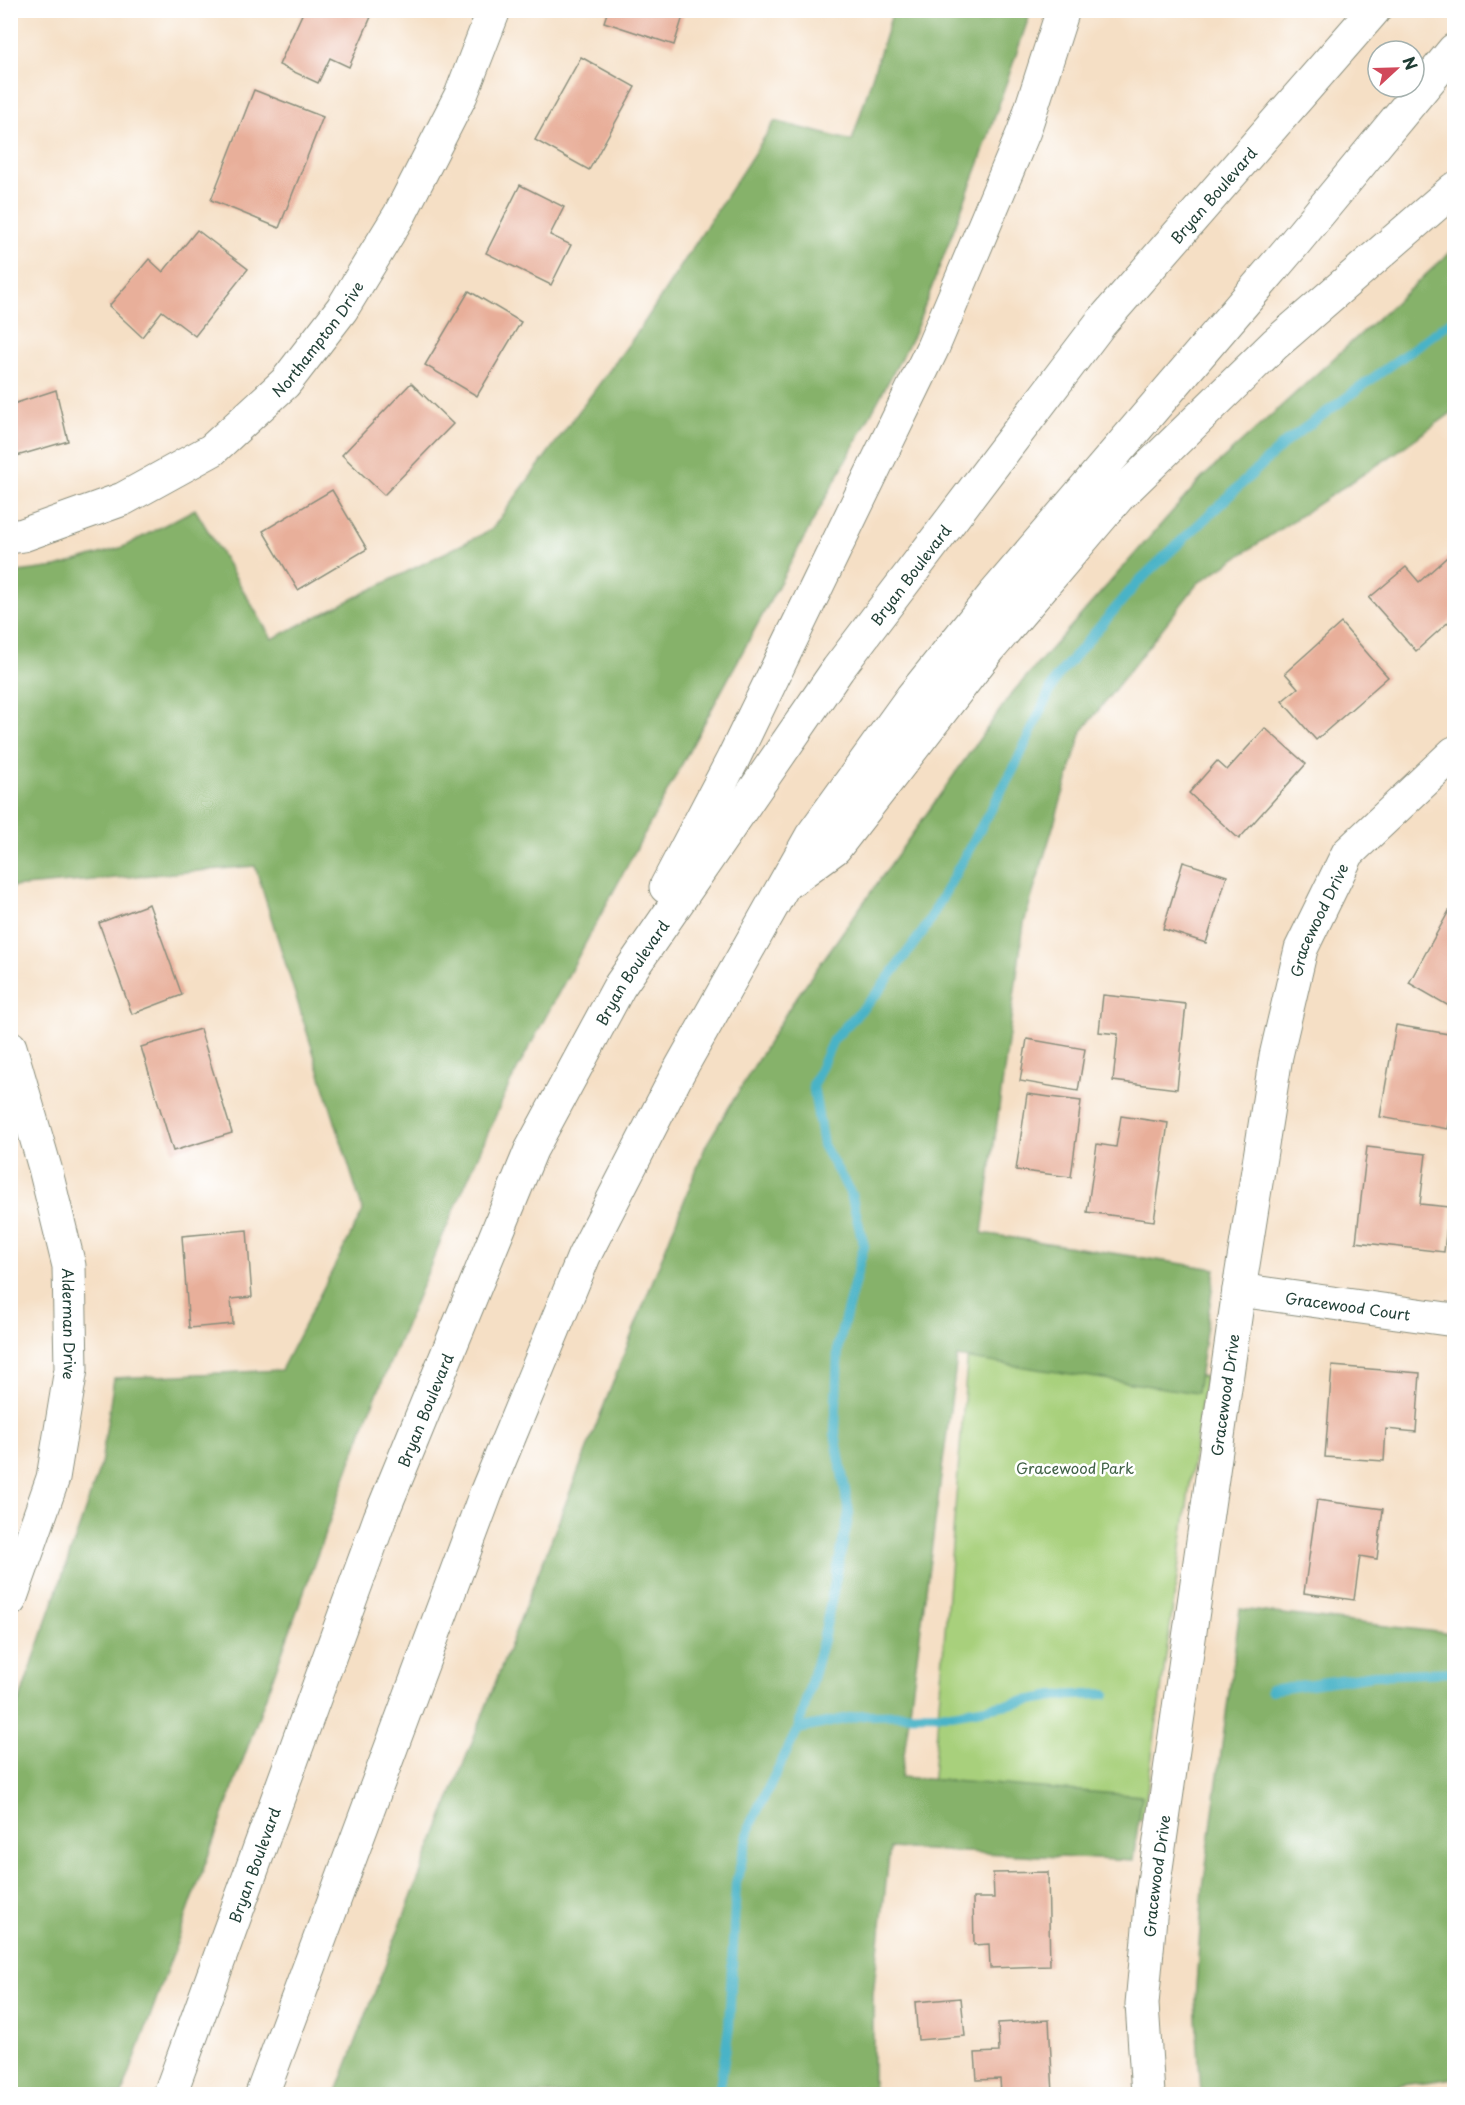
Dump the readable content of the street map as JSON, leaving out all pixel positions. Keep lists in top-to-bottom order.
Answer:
{
  "streets": {
    "main road": [
      "Bryan Boulevard",
      "Northampton Drive",
      "Gracewood Drive",
      "Gracewood Court",
      "Alderman Drive"
    ]
  },
  "crossings": [
    ["Gracewood Drive", "Gracewood Court"]
  ],
  "parks": ["Gracewood Park"],
  "north": "right"
}
